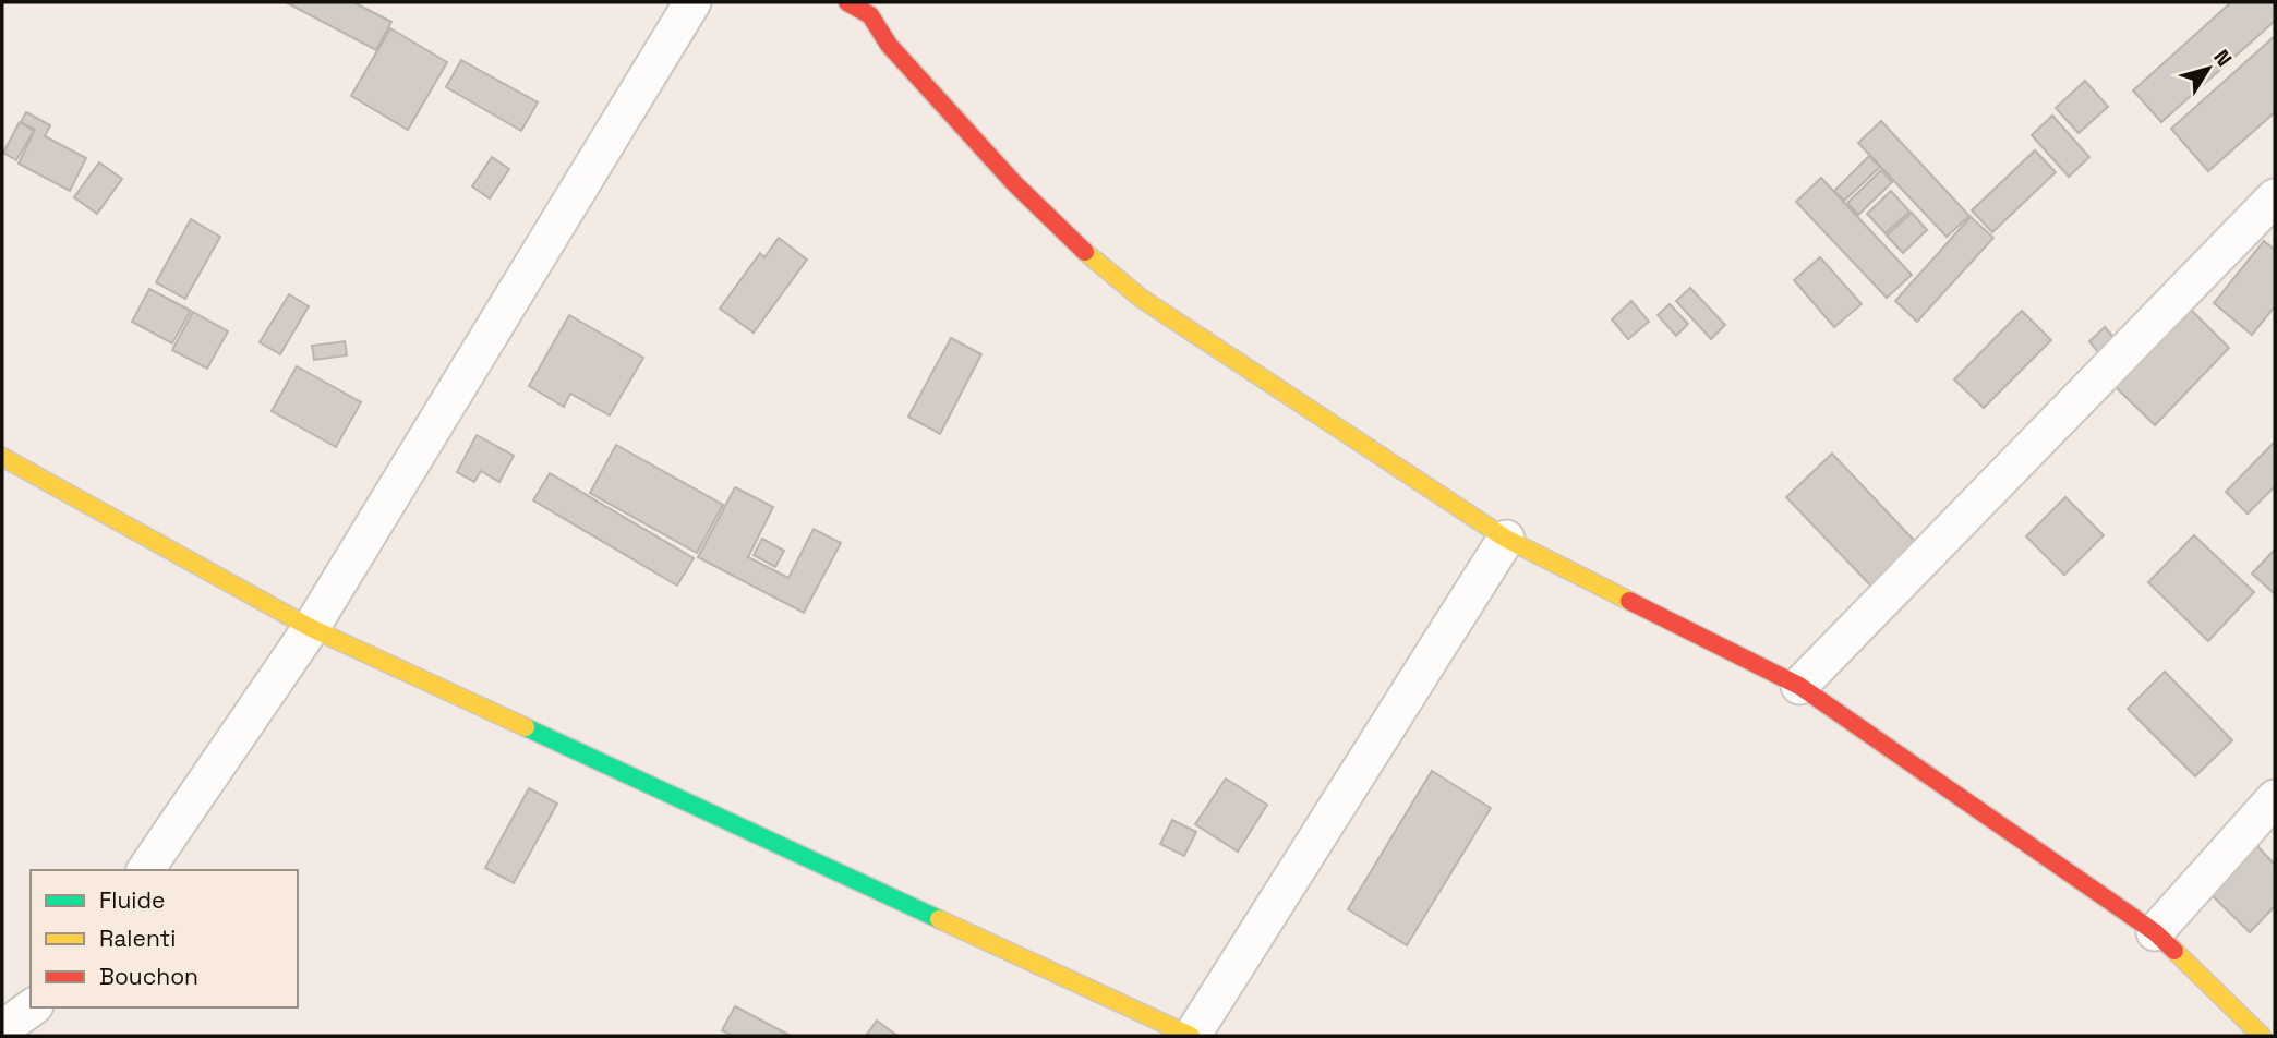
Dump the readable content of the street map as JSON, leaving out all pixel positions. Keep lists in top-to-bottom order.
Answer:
{
  "legend": ["Fluide", "Ralenti", "Bouchon"],
  "north": "top right"
}
